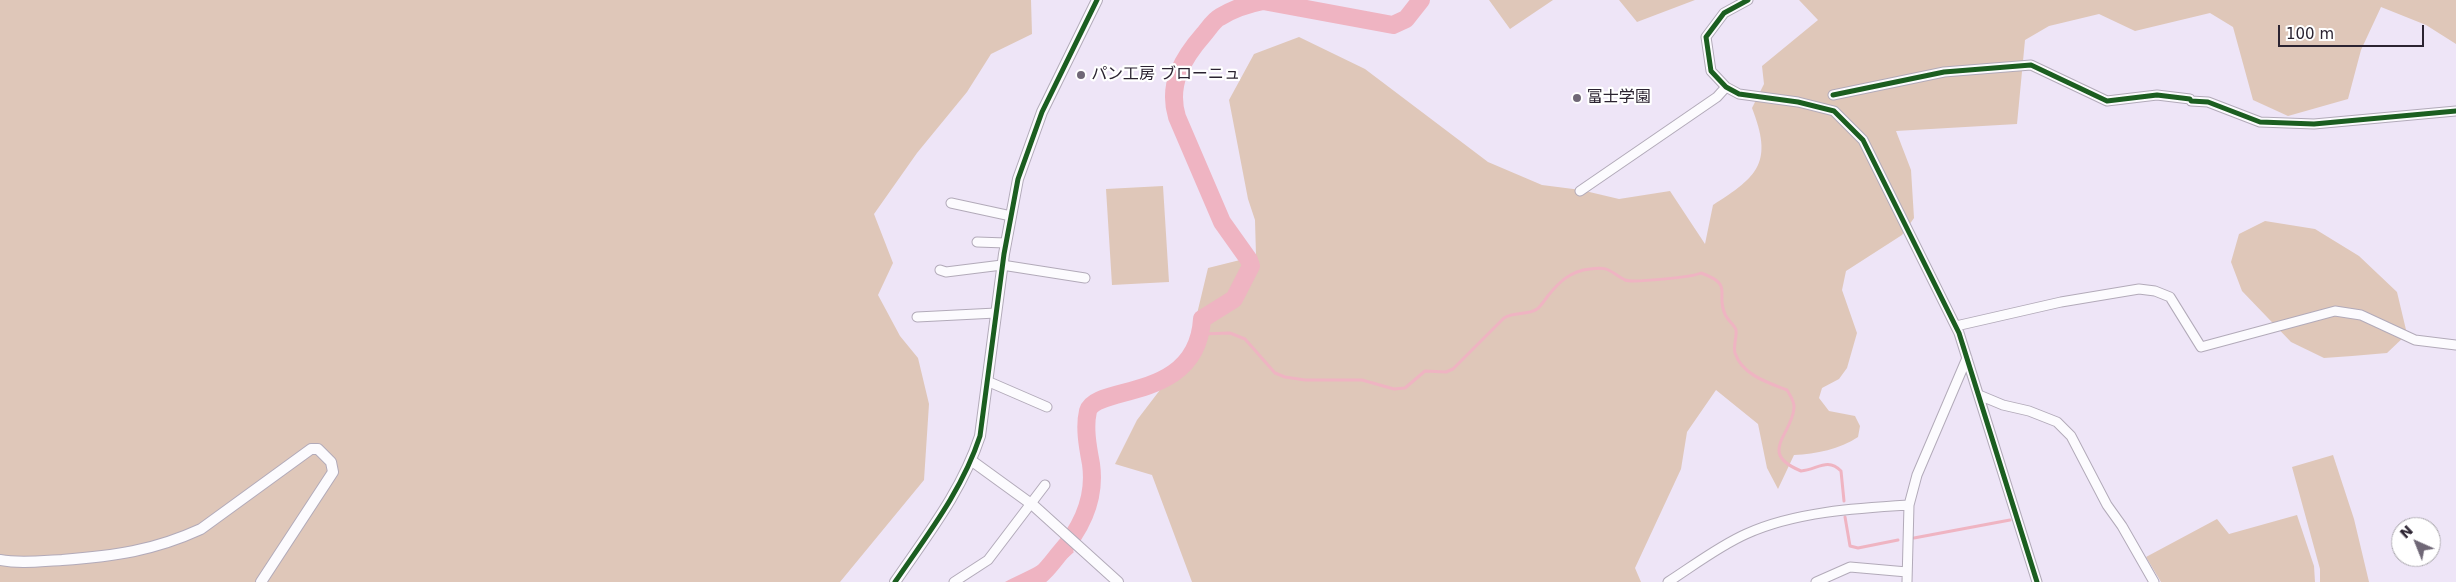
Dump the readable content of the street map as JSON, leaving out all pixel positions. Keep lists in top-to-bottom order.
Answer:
{
  "places": ["パン工房 ブローニュ", "富士学園"],
  "scale_bar": "100 m",
  "north": "top left"
}
